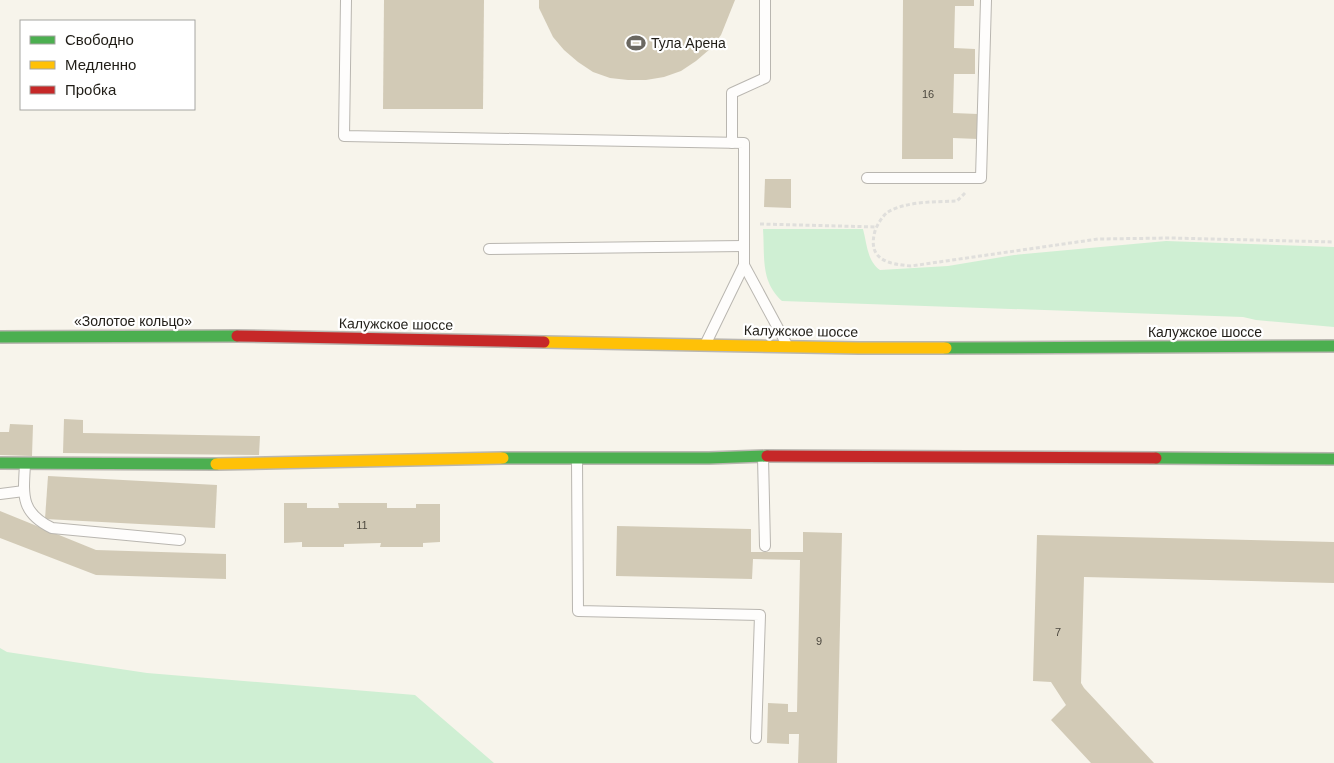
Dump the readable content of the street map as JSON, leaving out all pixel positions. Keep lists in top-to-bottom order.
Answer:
{
  "streets": {
    "street": ["«Золотое кольцо»", "Калужское шоссе"]
  },
  "crossings": [
    ["«Золотое кольцо»", "Калужское шоссе"]
  ],
  "places": {
    "sports": ["Тула Арена"]
  },
  "house_numbers": [
    "16",
    "11",
    "7",
    "9"
  ],
  "legend": ["Свободно", "Медленно", "Пробка"]
}
